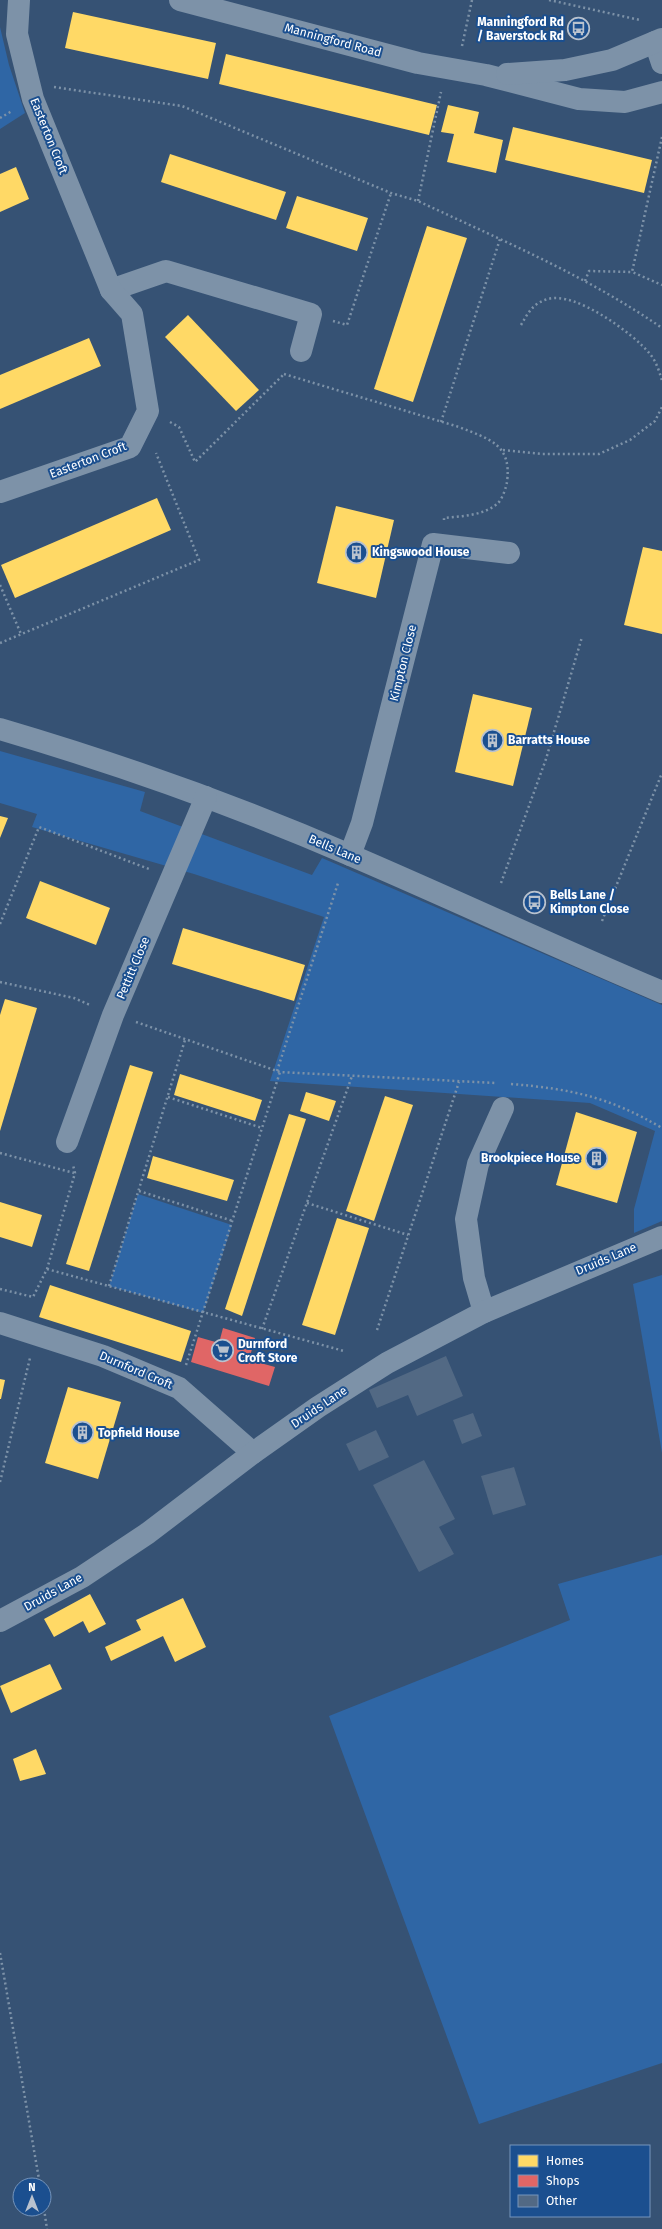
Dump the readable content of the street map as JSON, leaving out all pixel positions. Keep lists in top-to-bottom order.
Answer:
{
  "streets": {
    "street": [
      "Manningford Road",
      "Easterton Croft",
      "Kimpton Close",
      "Bells Lane",
      "Pettitt Close",
      "Druids Lane",
      "Durnford Croft"
    ]
  },
  "crossings": [
    ["Kimpton Close", "Bells Lane"],
    ["Bells Lane", "Pettitt Close"],
    ["Druids Lane", "Durnford Croft"]
  ],
  "places": {
    "bus stop": ["Manningford Rd / Baverstock Rd", "Bells Lane / Kimpton Close"],
    "building": [
      "Kingswood House",
      "Barratts House",
      "Brookpiece House",
      "Topfield House"
    ],
    "supermarket": ["Durnford Croft Store"]
  },
  "legend": ["Homes", "Shops", "Other"],
  "north": "top"
}
